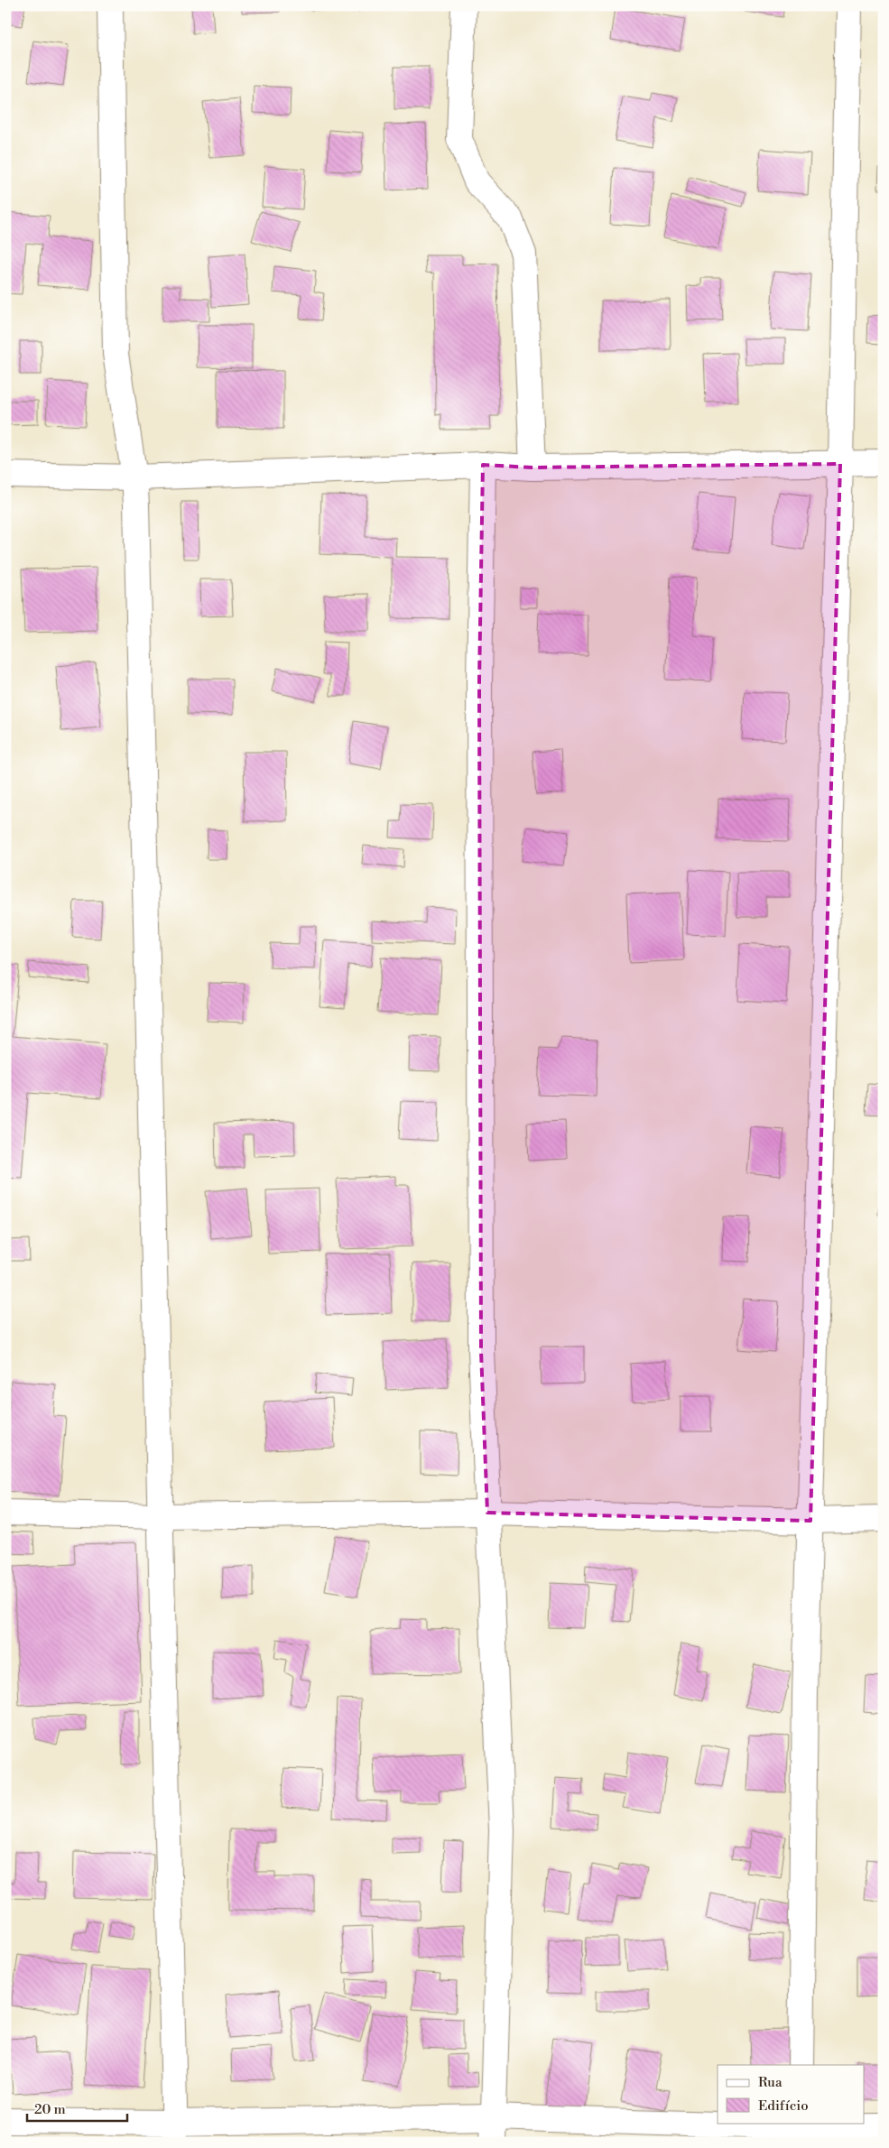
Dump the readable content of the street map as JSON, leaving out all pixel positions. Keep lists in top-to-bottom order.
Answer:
{
  "legend": ["Rua", "Edifício"],
  "scale_bar": "20 m"
}
